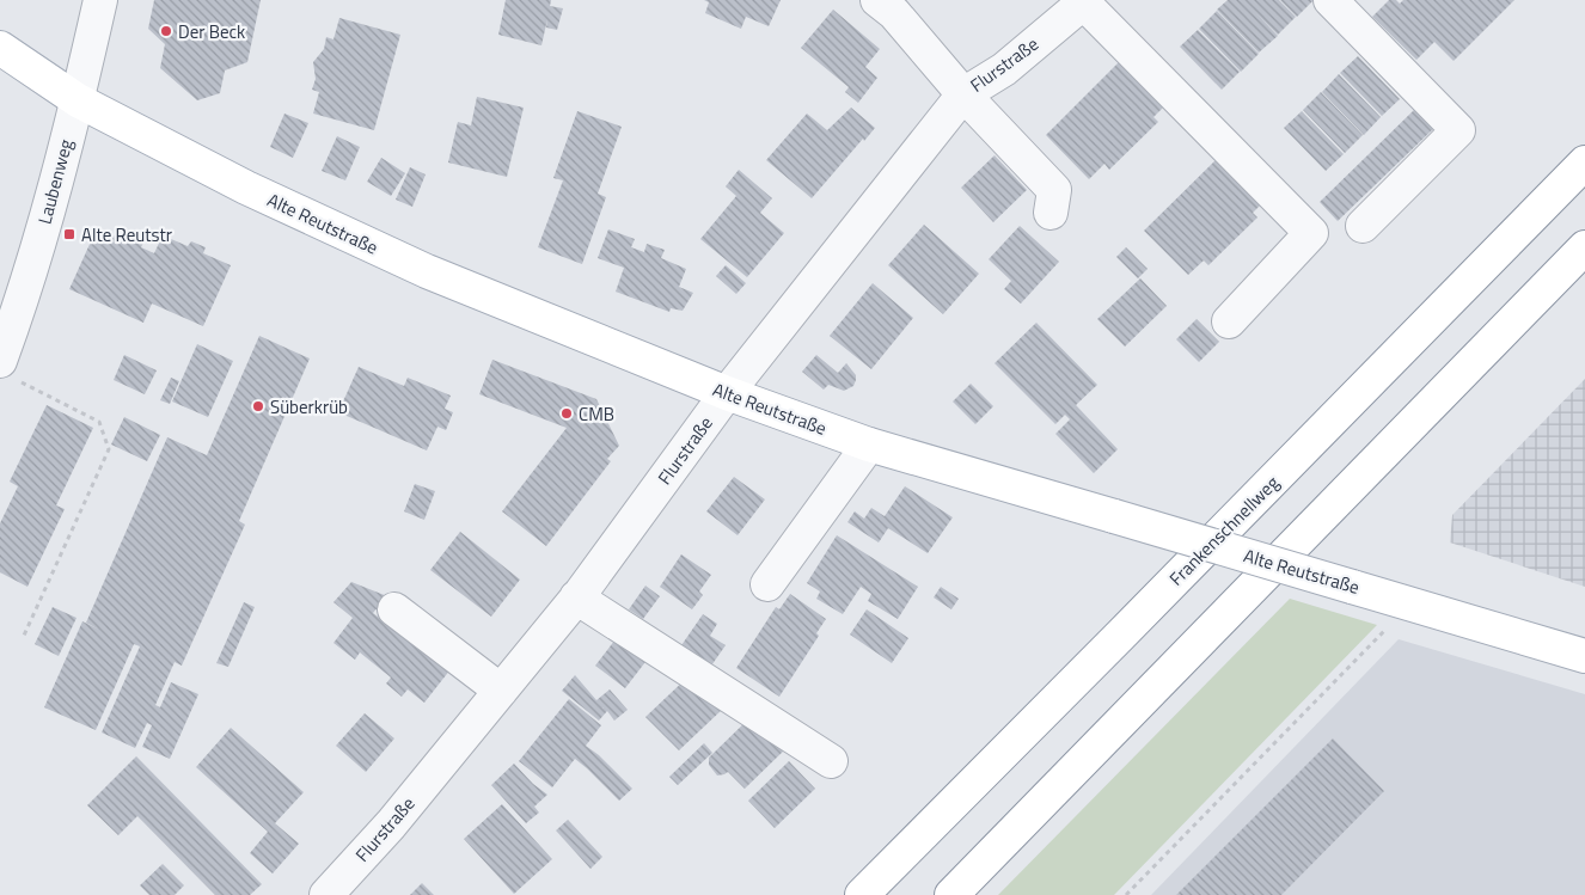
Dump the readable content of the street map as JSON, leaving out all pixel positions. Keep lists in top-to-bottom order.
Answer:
{
  "streets": {
    "main road": ["Alte Reutstraße", "Frankenschnellweg"],
    "street": ["Flurstraße", "Laubenweg"]
  },
  "crossings": [
    ["Flurstraße", "Alte Reutstraße"],
    ["Laubenweg", "Alte Reutstraße"]
  ],
  "places": {
    "other": ["Der Beck", "Süberkrüb", "CMB"],
    "transit": ["Alte Reutstr"]
  }
}
